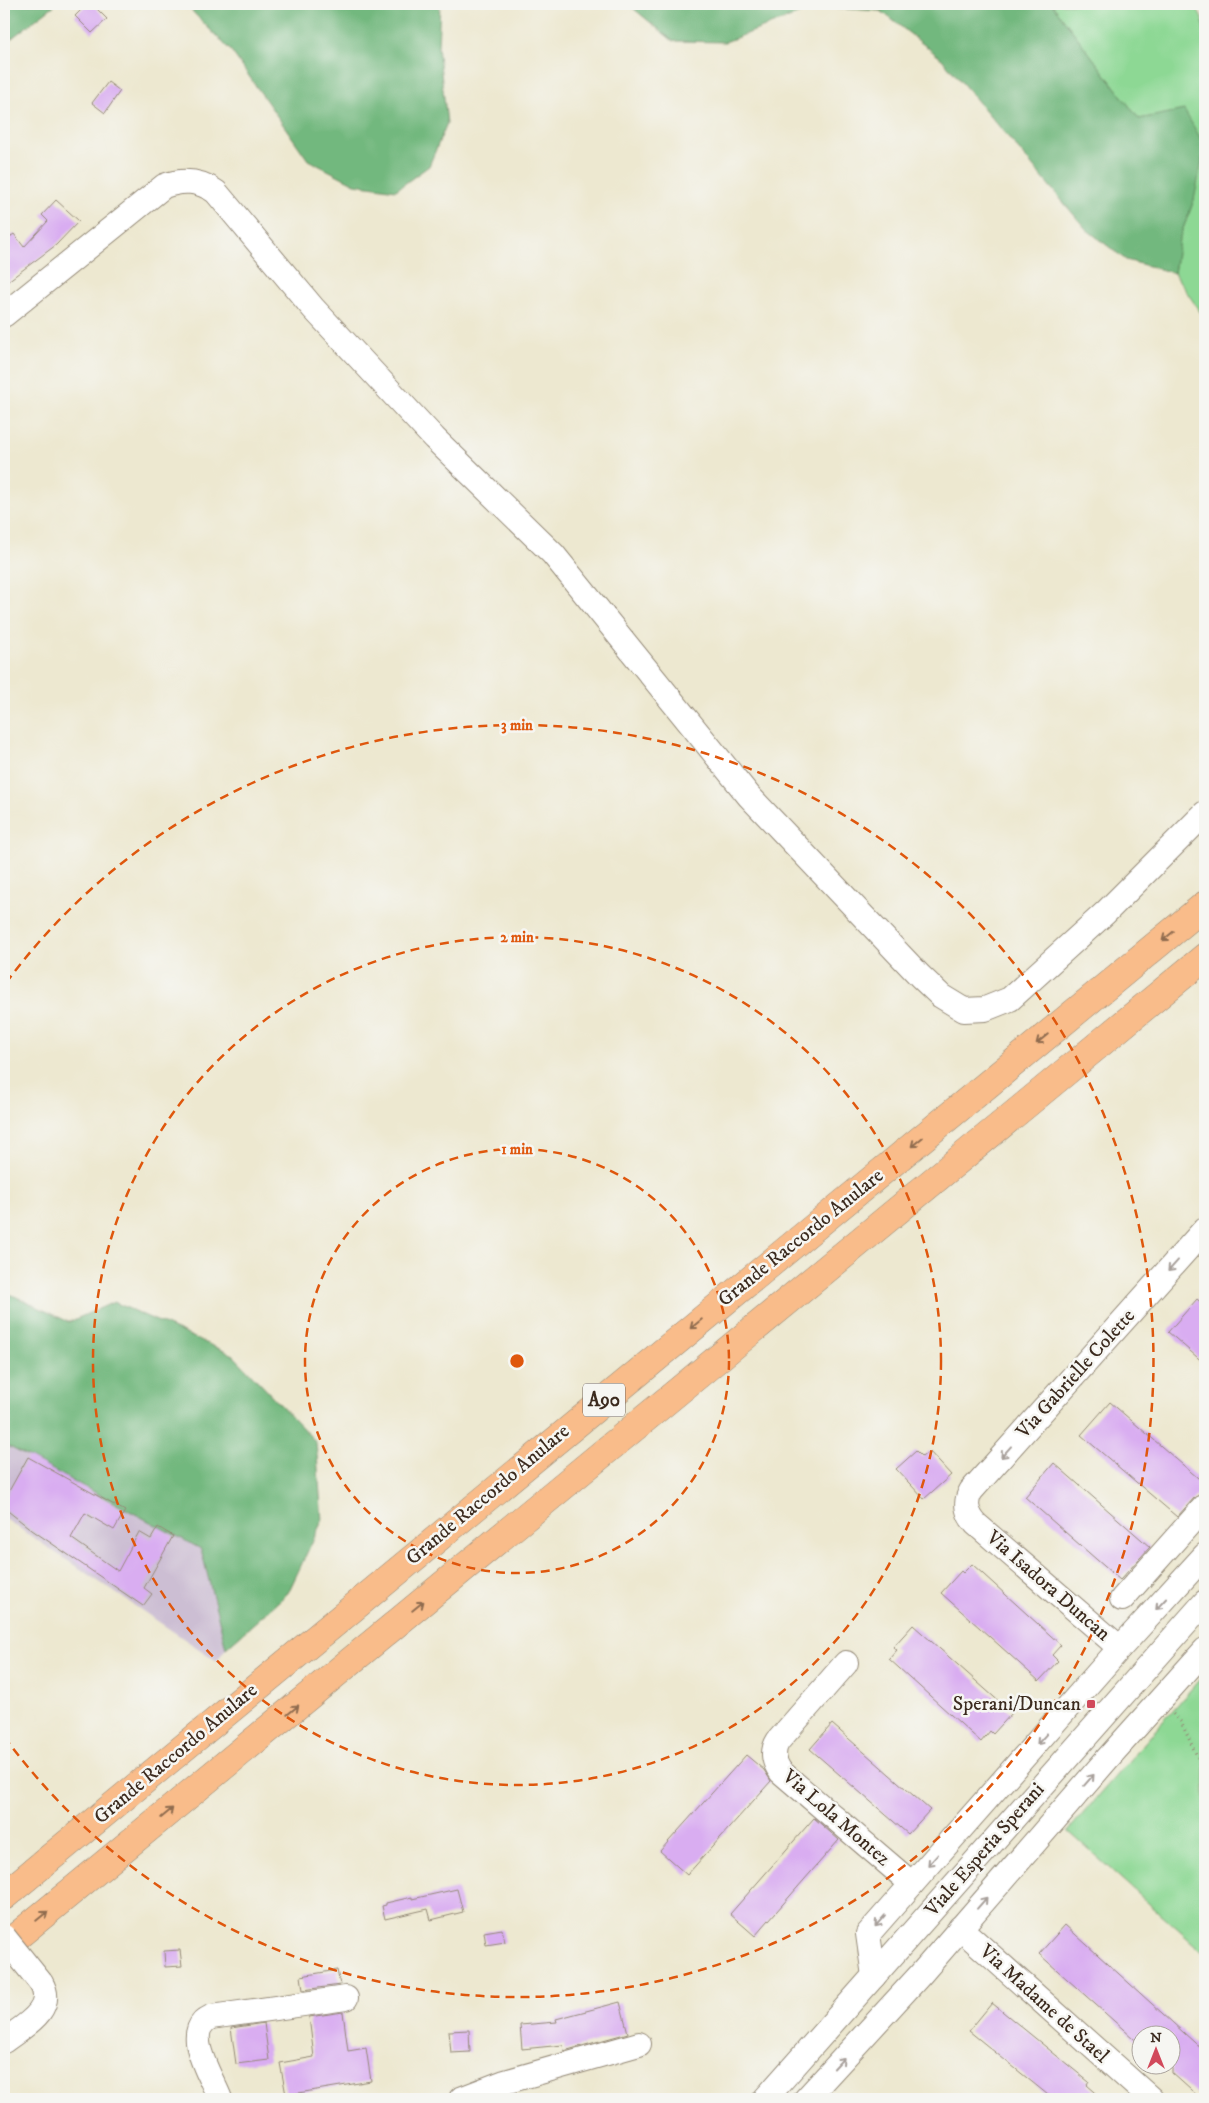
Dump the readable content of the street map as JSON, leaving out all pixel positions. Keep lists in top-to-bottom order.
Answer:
{
  "streets": {
    "highway": ["Grande Raccordo Anulare", "A90"],
    "street": [
      "Via Gabrielle Colette",
      "Via Isadora Duncan",
      "Via Lola Montez",
      "Viale Esperia Sperani",
      "Via Madame de Stael"
    ]
  },
  "crossings": [
    ["Via Gabrielle Colette", "Via Isadora Duncan"],
    ["Via Isadora Duncan", "Viale Esperia Sperani"],
    ["Via Lola Montez", "Viale Esperia Sperani"],
    ["Viale Esperia Sperani", "Via Madame de Stael"]
  ],
  "one_way": ["Via Gabrielle Colette"],
  "places": {
    "transit": ["Sperani/Duncan"]
  },
  "north": "top",
  "rings": ["3 min", "2 min", "1 min"]
}
